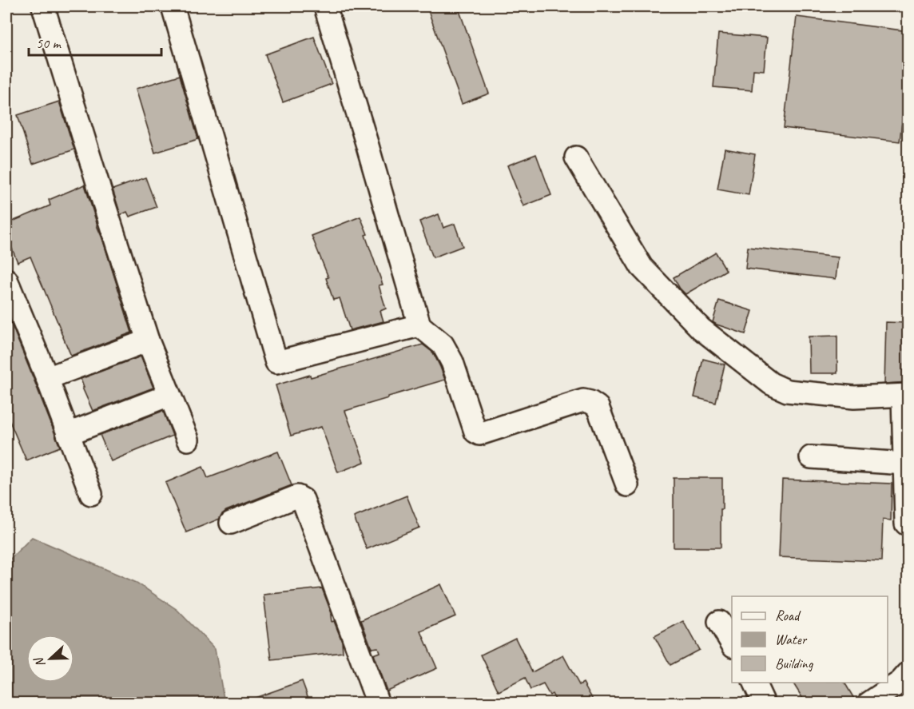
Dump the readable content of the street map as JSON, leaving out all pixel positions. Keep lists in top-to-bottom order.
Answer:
{
  "legend": ["Road", "Water", "Building"],
  "scale_bar": "50 m",
  "north": "left"
}
